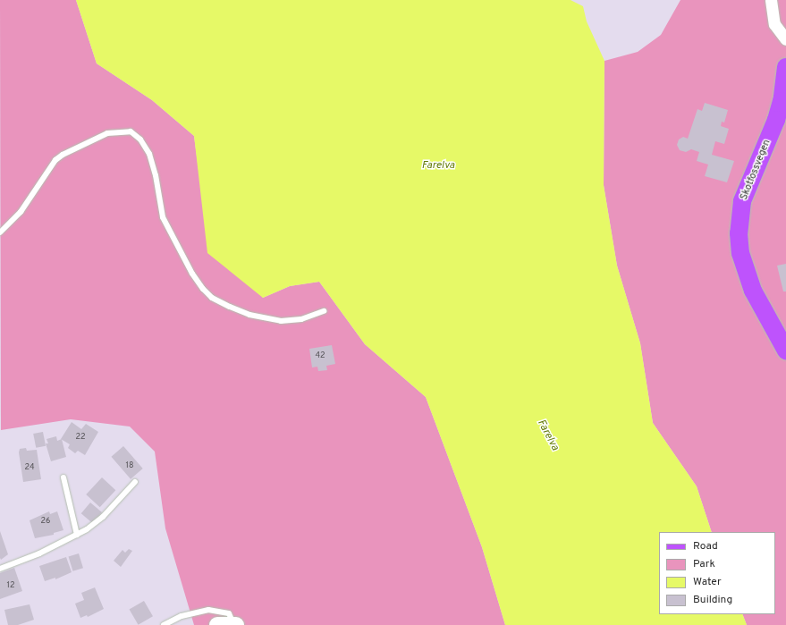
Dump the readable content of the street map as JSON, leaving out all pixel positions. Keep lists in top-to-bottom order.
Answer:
{
  "streets": {
    "main road": ["Skotfossvegen"]
  },
  "water": ["Farelva"],
  "house_numbers": [
    "42",
    "22",
    "18",
    "24",
    "26",
    "12"
  ],
  "legend": [
    "Road",
    "Park",
    "Water",
    "Building"
  ]
}
